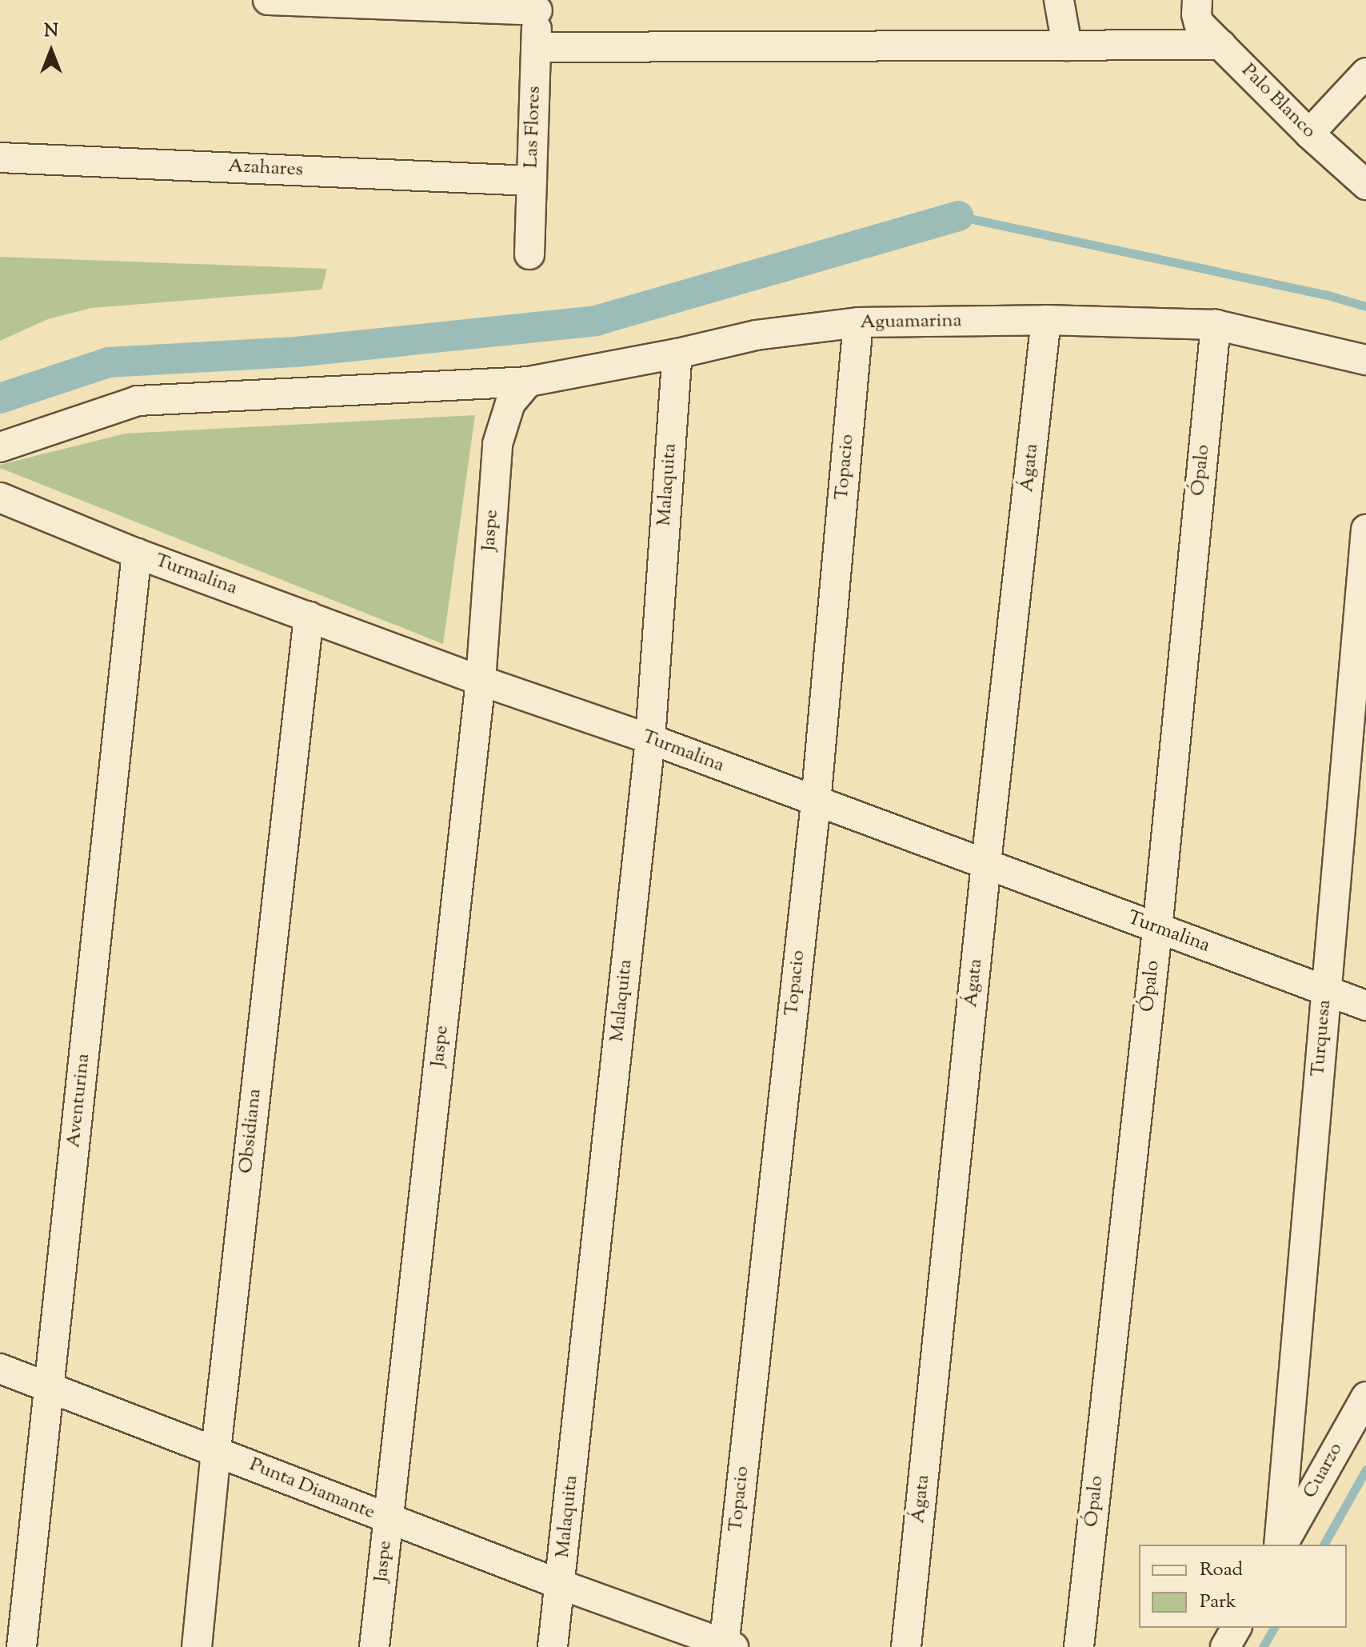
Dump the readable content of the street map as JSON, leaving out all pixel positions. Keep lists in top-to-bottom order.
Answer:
{
  "streets": {
    "street": [
      "Palo Blanco",
      "Las Flores",
      "Azahares",
      "Aguamarina",
      "Topacio",
      "Ágata",
      "Ópalo",
      "Malaquita",
      "Jaspe",
      "Turmalina",
      "Turquesa",
      "Aventurina",
      "Obsidiana",
      "Cuarzo",
      "Punta Diamante"
    ]
  },
  "crossings": [
    ["Las Flores", "Azahares"],
    ["Aguamarina", "Topacio"],
    ["Aguamarina", "Ágata"],
    ["Aguamarina", "Ópalo"],
    ["Aguamarina", "Malaquita"],
    ["Aguamarina", "Jaspe"],
    ["Topacio", "Turmalina"],
    ["Topacio", "Punta Diamante"],
    ["Ágata", "Turmalina"],
    ["Ópalo", "Turmalina"],
    ["Malaquita", "Turmalina"],
    ["Malaquita", "Punta Diamante"],
    ["Jaspe", "Turmalina"],
    ["Jaspe", "Punta Diamante"],
    ["Turmalina", "Turquesa"],
    ["Turmalina", "Aventurina"],
    ["Turmalina", "Obsidiana"],
    ["Aventurina", "Punta Diamante"],
    ["Obsidiana", "Punta Diamante"]
  ],
  "legend": ["Road", "Park"],
  "north": "top"
}
